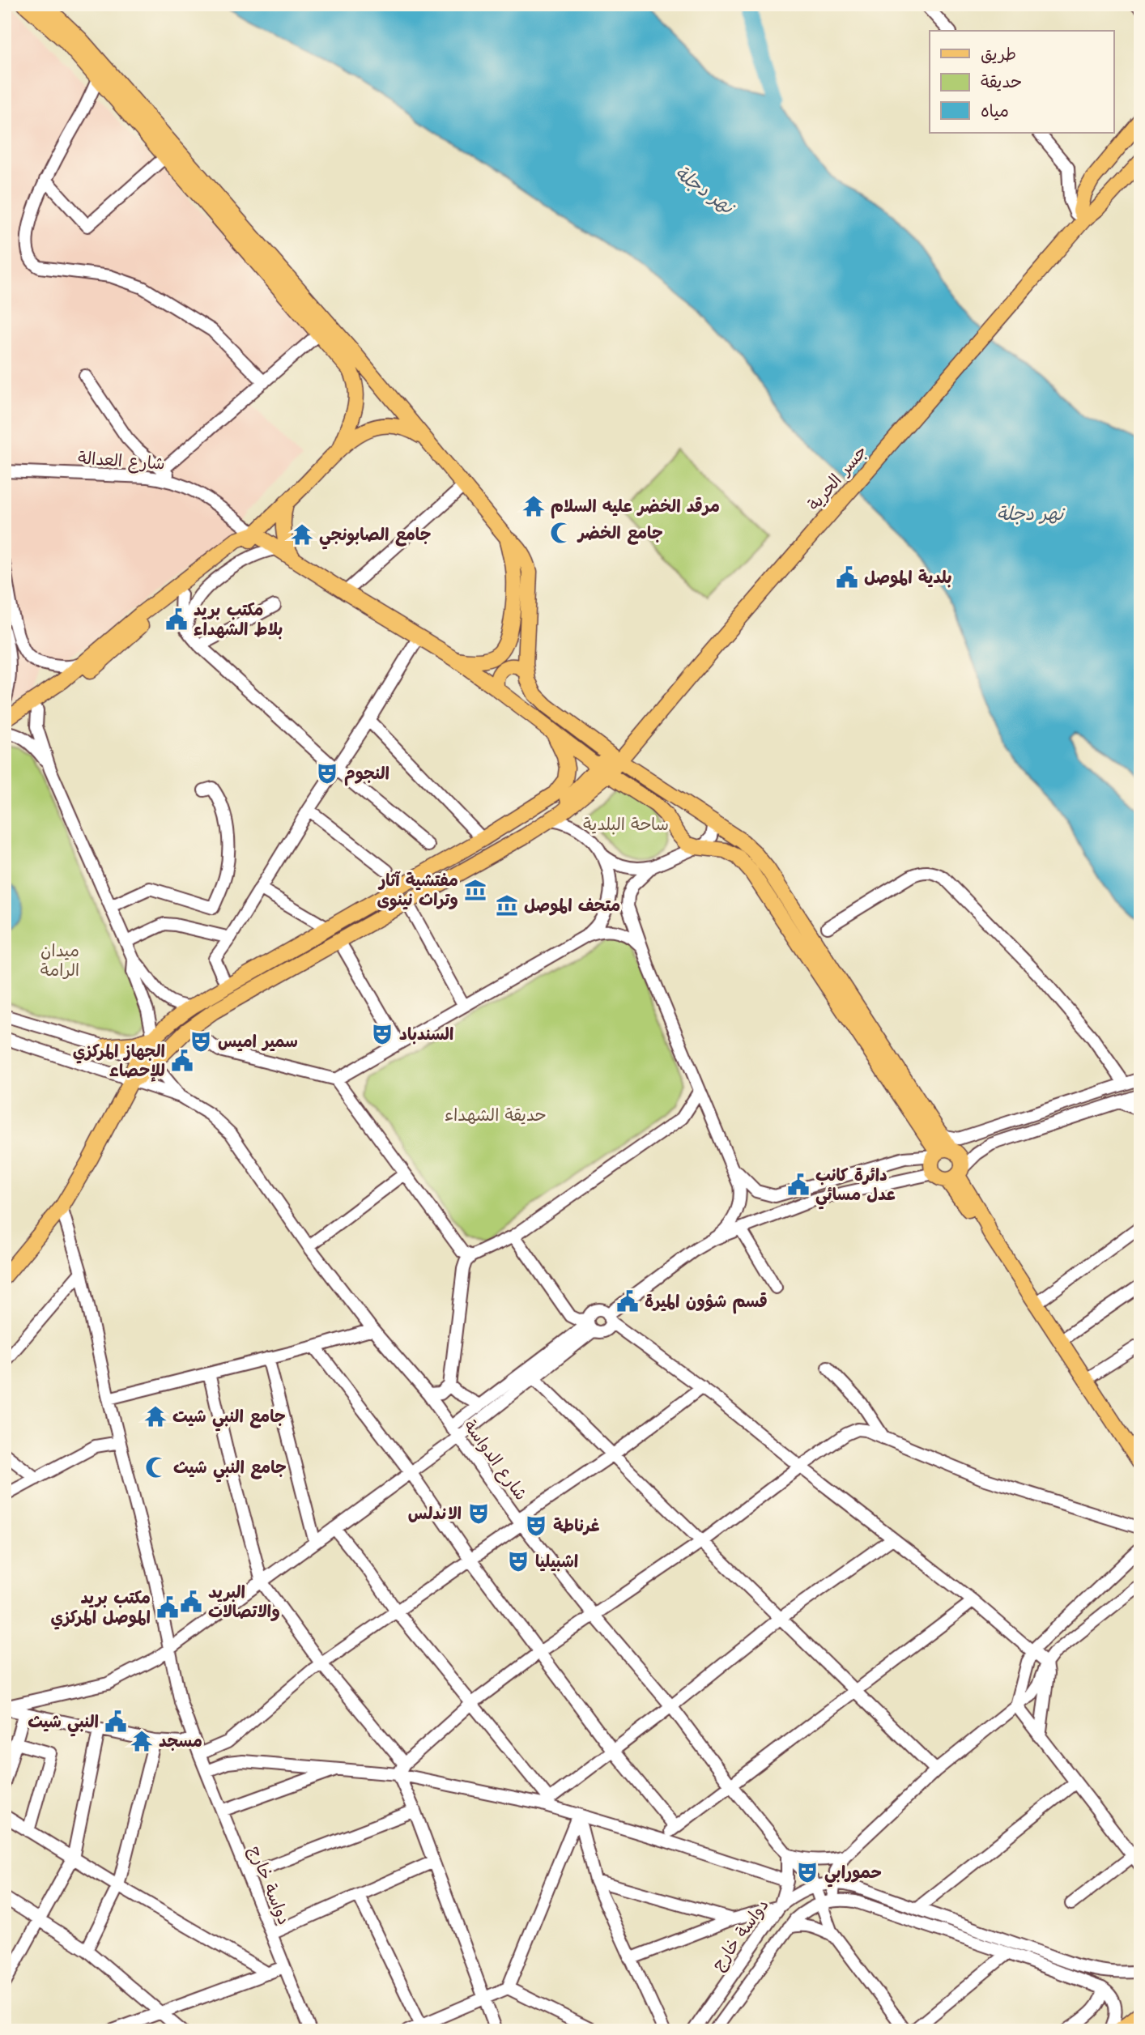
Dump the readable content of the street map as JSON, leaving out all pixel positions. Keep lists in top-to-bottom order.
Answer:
{
  "streets": {
    "main road": ["جسر الحرية"],
    "street": ["شارع العدالة", "شارع الدواسة", "دواسة خارج"]
  },
  "crossings": [
    ["شارع الدواسة", "دواسة خارج"]
  ],
  "water": ["نهر دجلة"],
  "parks": ["ساحة البلدية", "ميدان الرامة", "حديقة الشهداء"],
  "places": {
    "temple": [
      "مرقد الخضر عليه السلام",
      "جامع الصابونجي",
      "جامع النبي شيت",
      "مسجد"
    ],
    "mosque": ["جامع الخضر", "جامع النبي شيث"],
    "public building": [
      "بلدية الموصل",
      "مكتب بريد بلاط الشهداء",
      "الجهاز المركزي للإحصاء",
      "دائرة كانب عدل مسائي",
      "قسم شؤون الميرة",
      "البريد والاتصالات",
      "مكتب بريد الموصل المركزي",
      "النبي شيث"
    ],
    "theatre": [
      "النجوم",
      "السندباد",
      "سمير اميس",
      "الاندلس",
      "غرناطة",
      "اشبيليا",
      "حمورابي"
    ],
    "museum": ["مفتشية آثار وتراث نينوى", "متحف الموصل"]
  },
  "legend": ["طريق", "حديقة", "مياه"]
}
